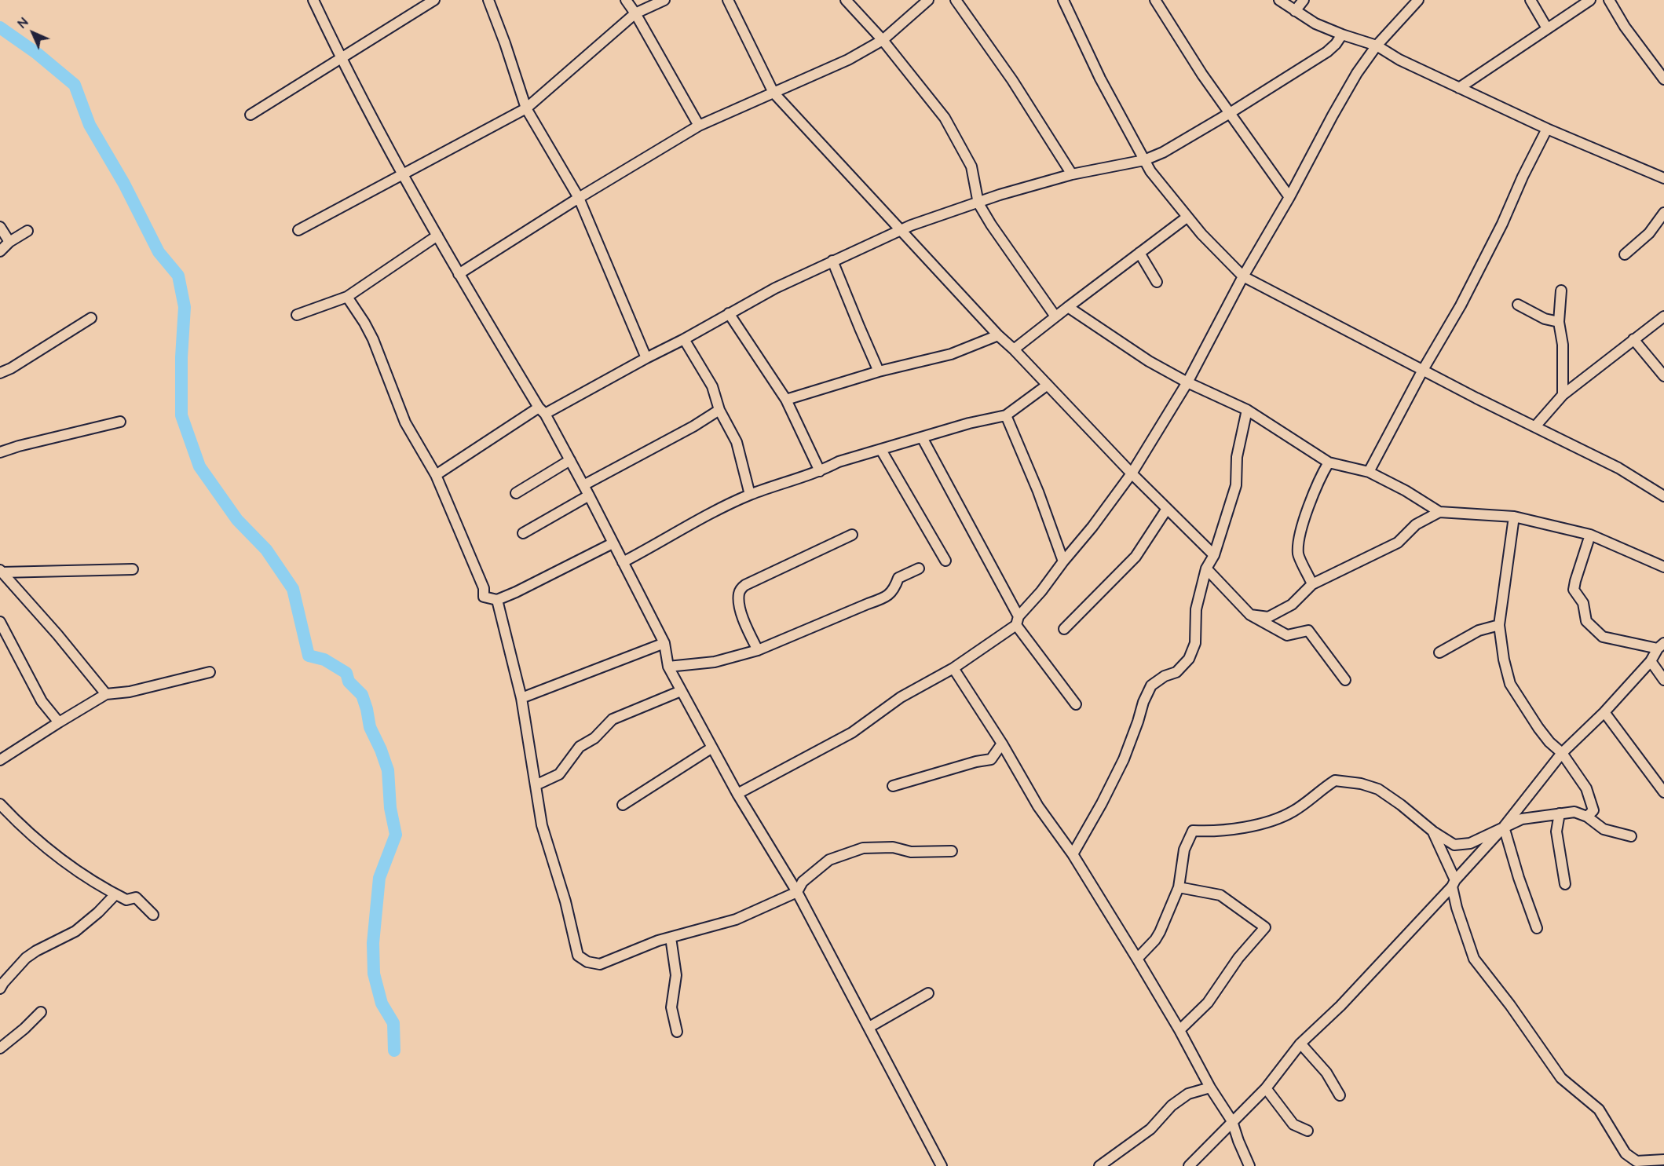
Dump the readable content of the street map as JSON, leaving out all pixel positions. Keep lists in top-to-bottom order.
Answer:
{
  "north": "top left"
}
